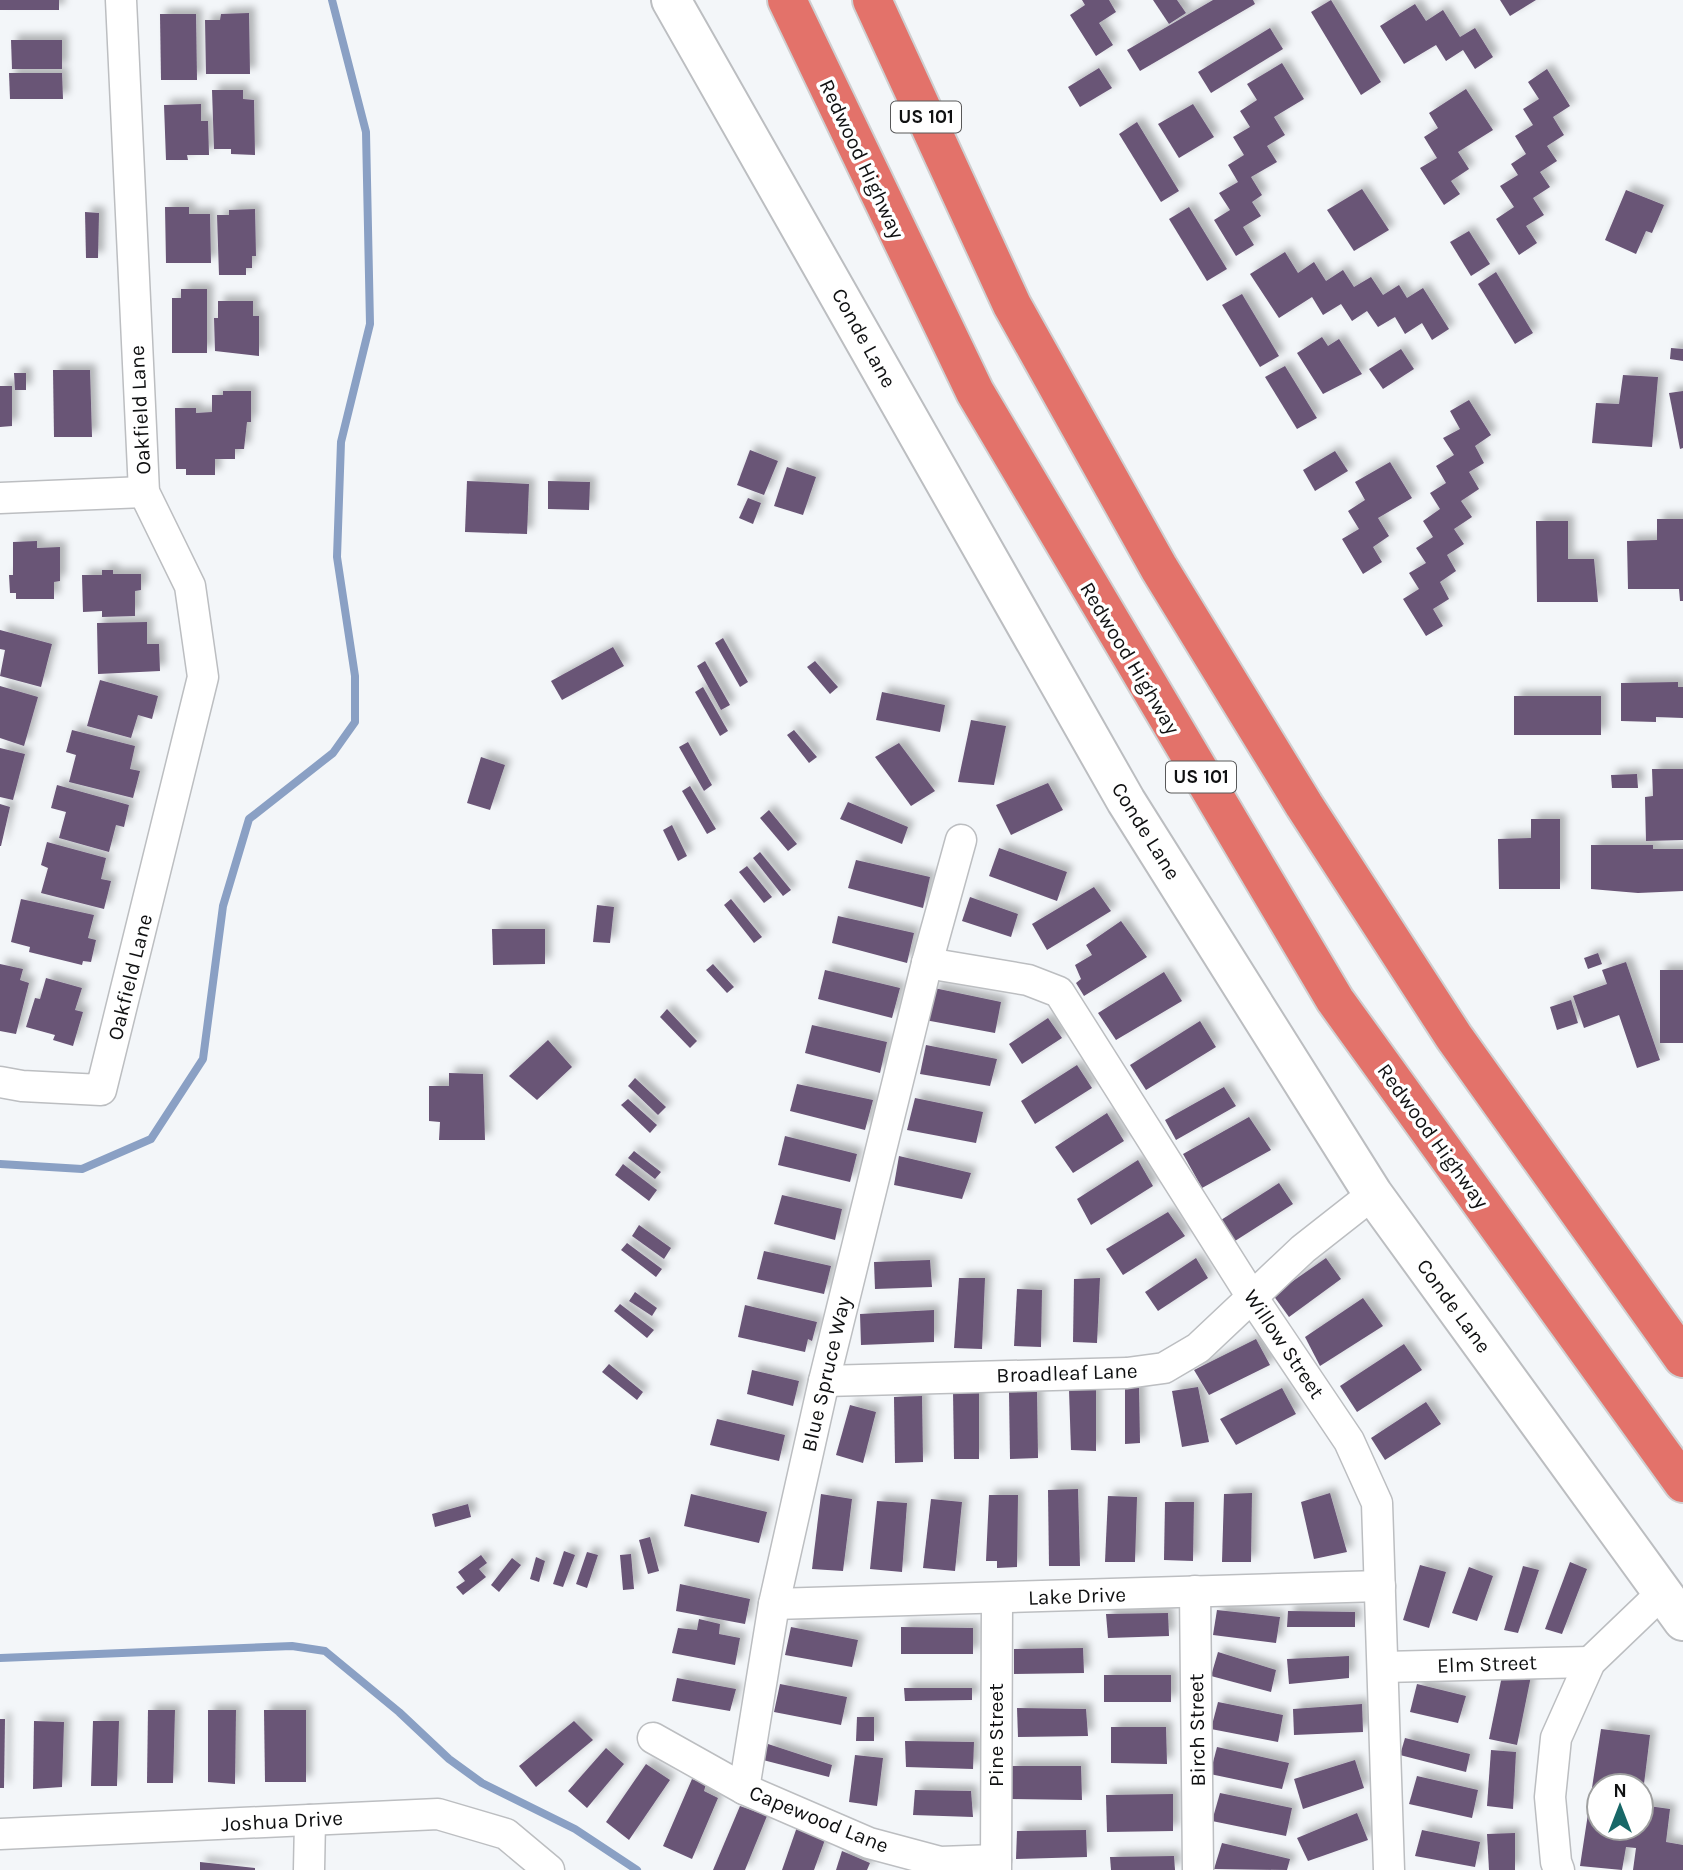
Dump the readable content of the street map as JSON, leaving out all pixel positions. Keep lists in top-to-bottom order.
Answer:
{
  "streets": {
    "highway": ["US 101", "Redwood Highway"],
    "street": [
      "Conde Lane",
      "Oakfield Lane",
      "Willow Street",
      "Broadleaf Lane",
      "Blue Spruce Way",
      "Lake Drive",
      "Elm Street",
      "Birch Street",
      "Pine Street",
      "Capewood Lane",
      "Joshua Drive"
    ]
  },
  "crossings": [
    ["Conde Lane", "Broadleaf Lane"],
    ["Willow Street", "Broadleaf Lane"],
    ["Willow Street", "Blue Spruce Way"],
    ["Willow Street", "Lake Drive"],
    ["Willow Street", "Elm Street"],
    ["Broadleaf Lane", "Blue Spruce Way"],
    ["Blue Spruce Way", "Lake Drive"],
    ["Blue Spruce Way", "Capewood Lane"],
    ["Lake Drive", "Birch Street"],
    ["Lake Drive", "Pine Street"],
    ["Pine Street", "Capewood Lane"]
  ],
  "north": "top"
}
